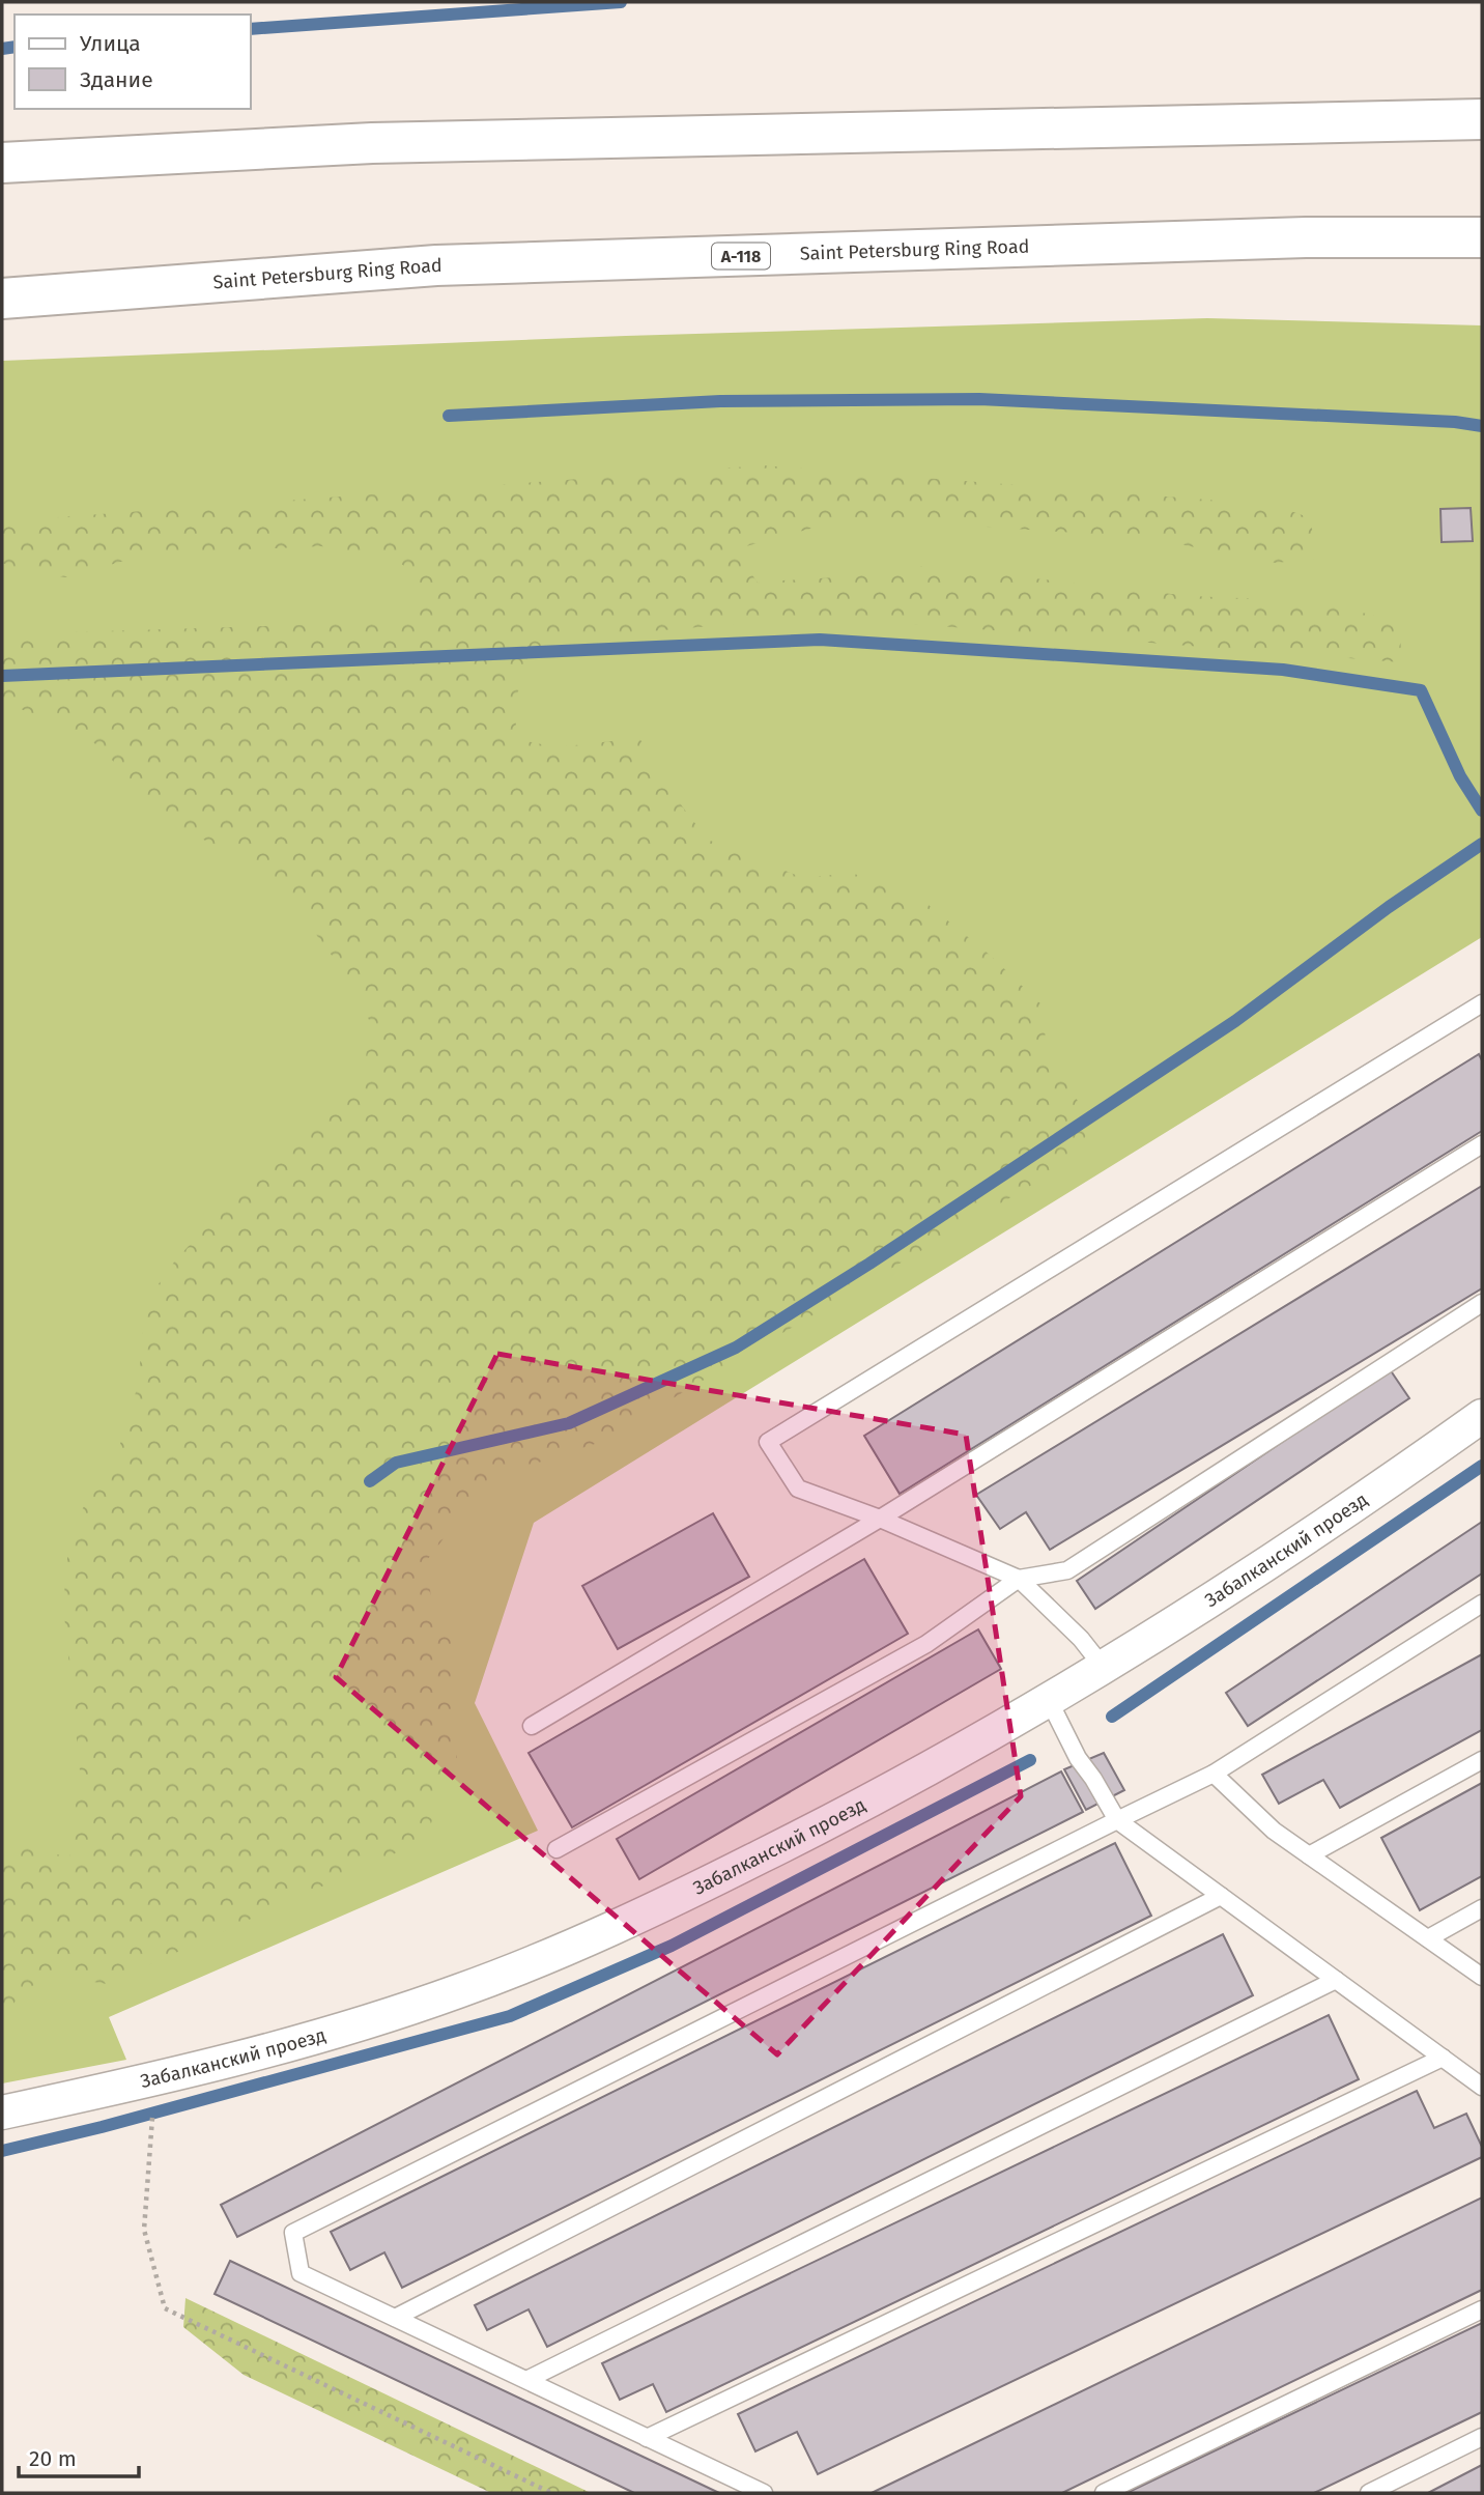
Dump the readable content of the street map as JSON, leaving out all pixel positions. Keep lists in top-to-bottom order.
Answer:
{
  "streets": {
    "highway": ["Saint Petersburg Ring Road", "А-118"],
    "street": ["Забалканский проезд"]
  },
  "legend": ["Улица", "Здание"],
  "scale_bar": "20 m"
}
